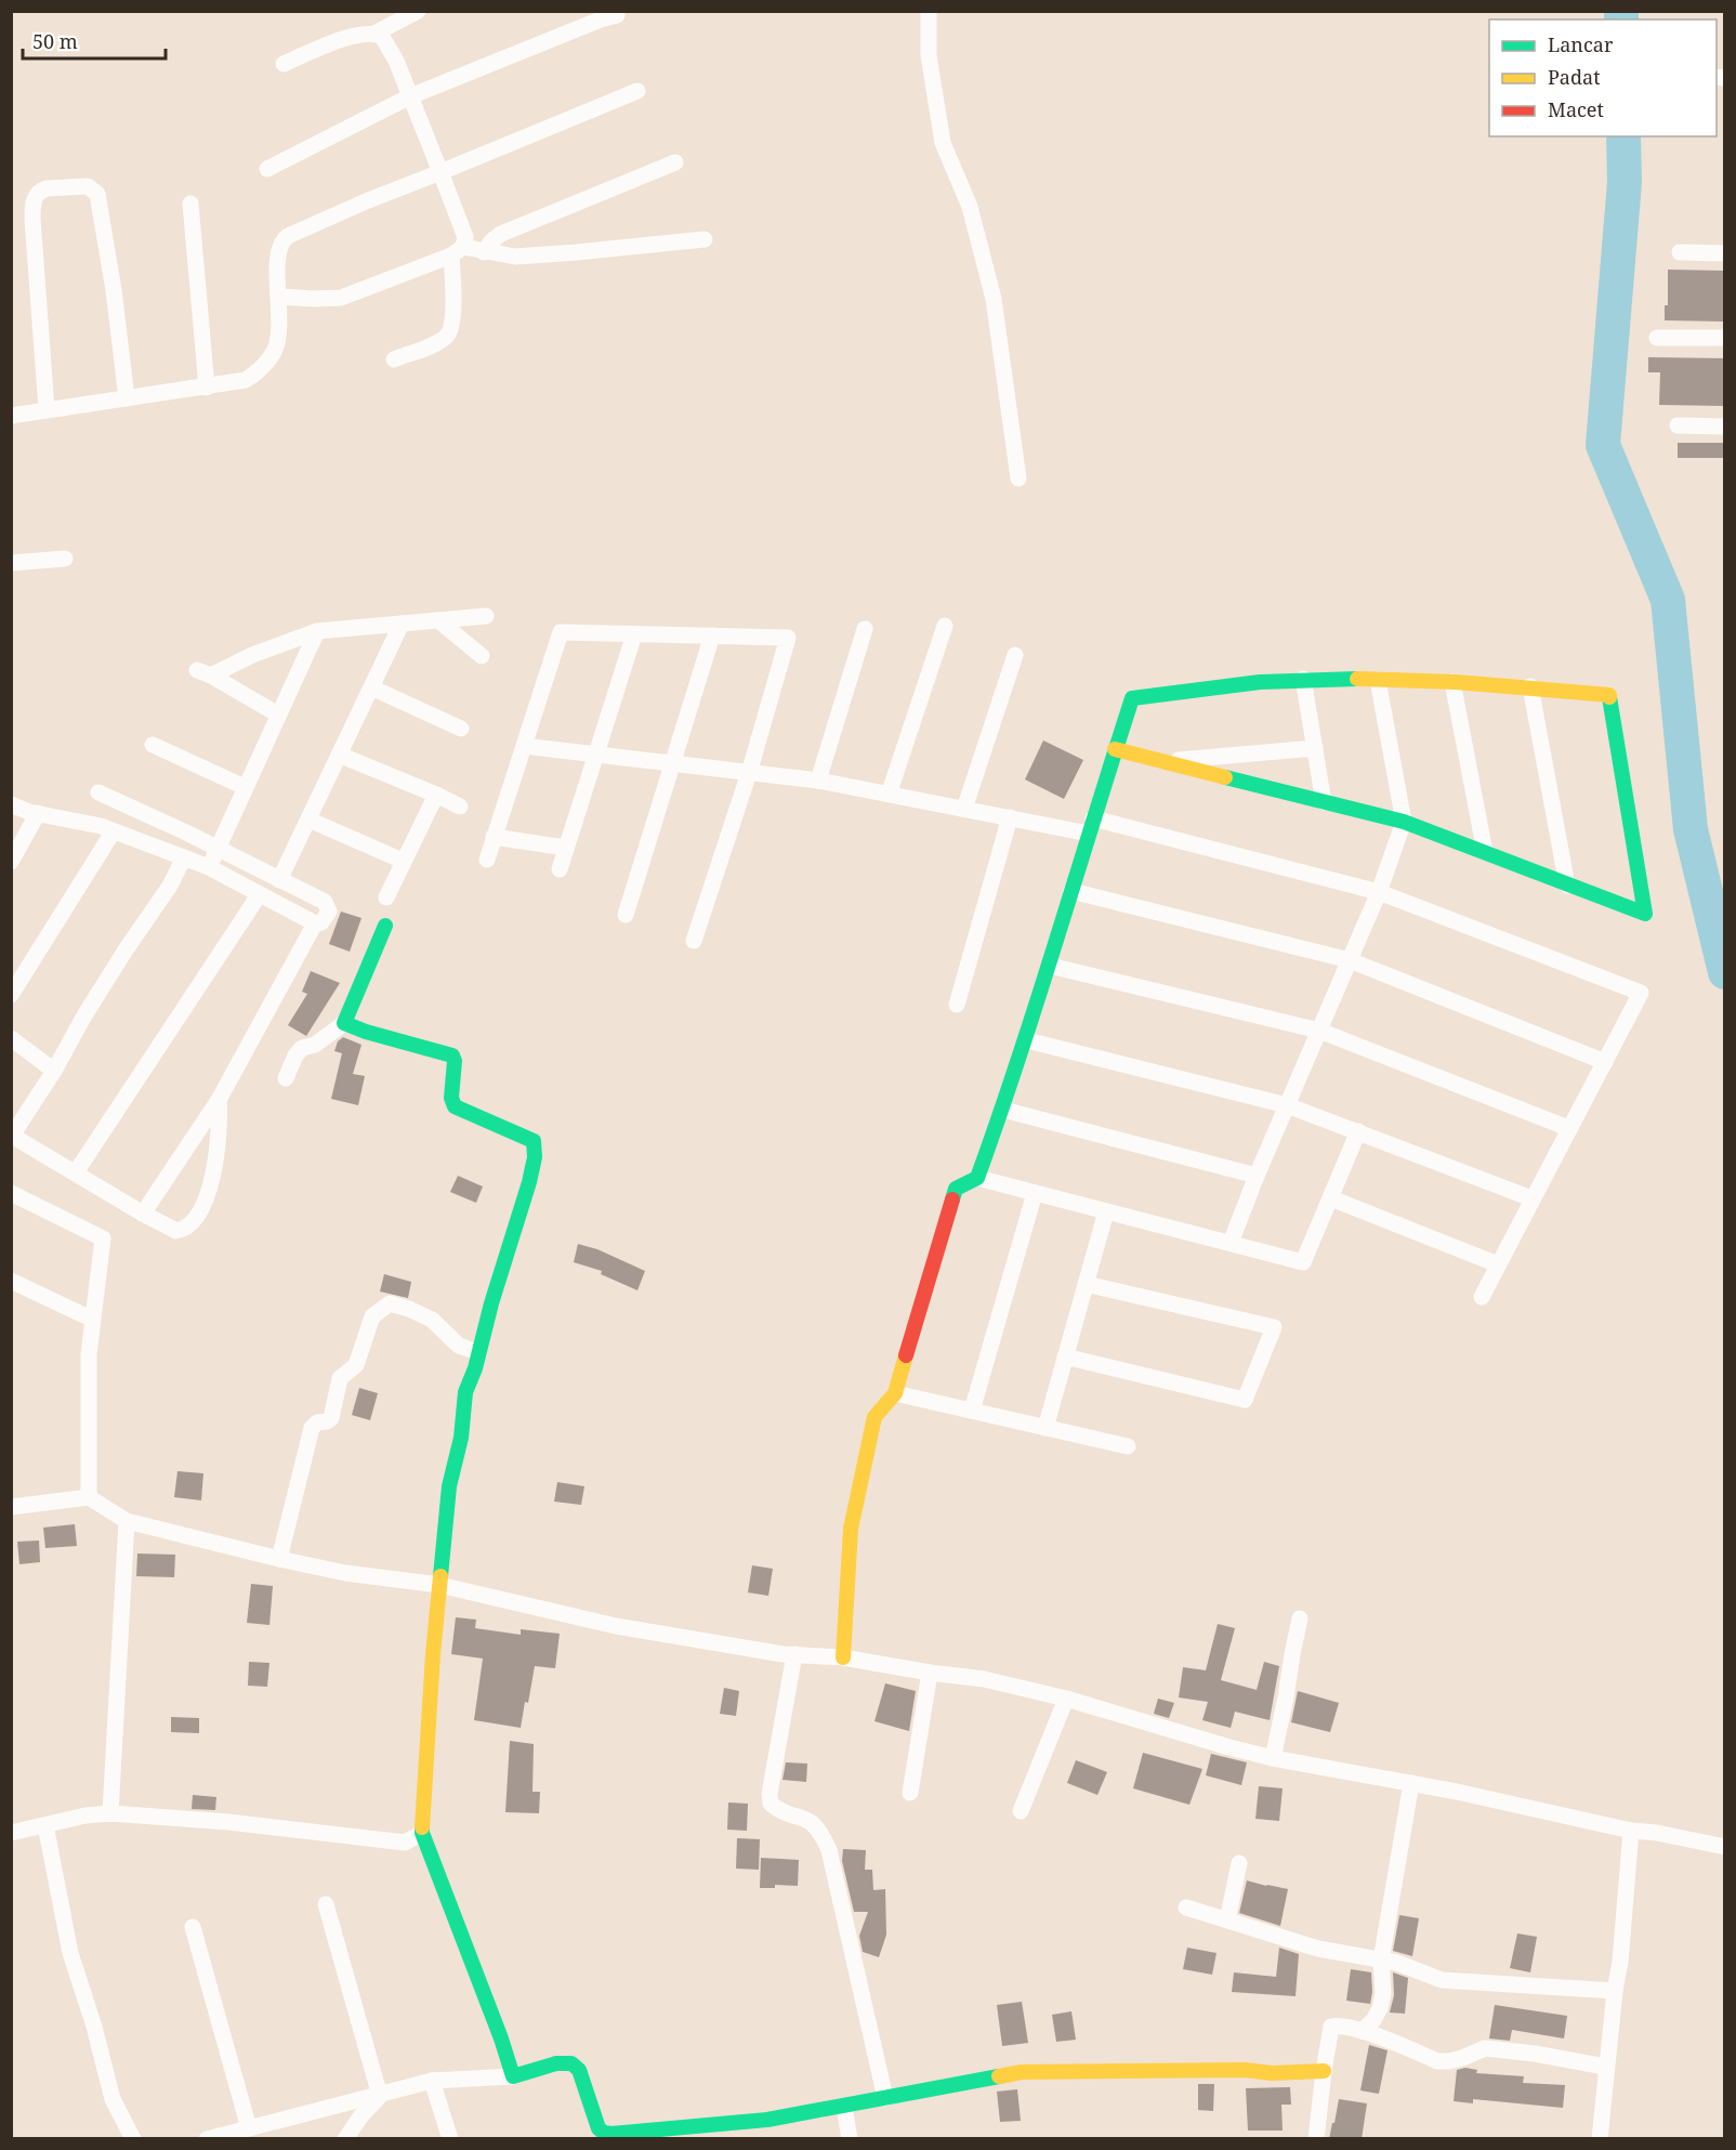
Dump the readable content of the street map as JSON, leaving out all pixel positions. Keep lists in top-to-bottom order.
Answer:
{
  "legend": ["Lancar", "Padat", "Macet"],
  "scale_bar": "50 m"
}
